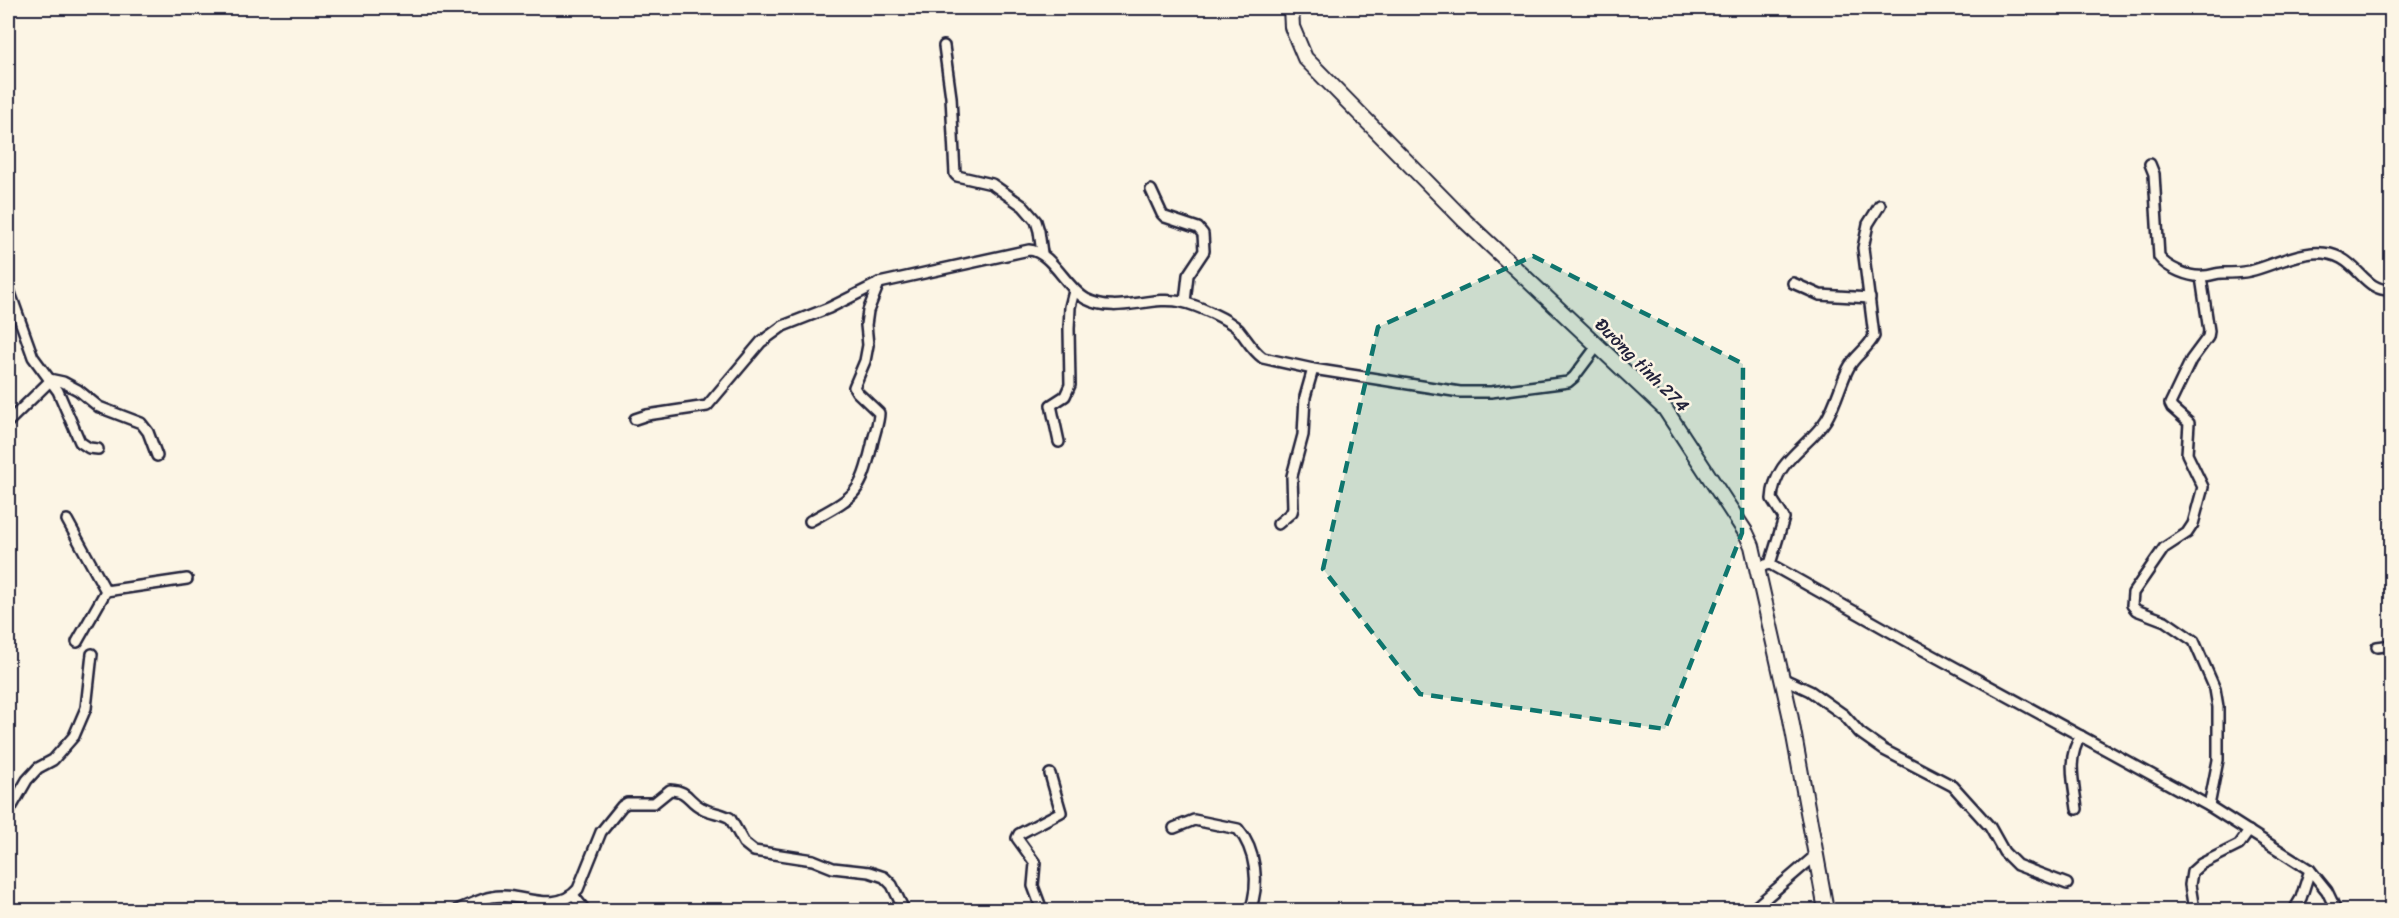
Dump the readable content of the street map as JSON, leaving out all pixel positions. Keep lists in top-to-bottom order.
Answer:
{
  "streets": {
    "main road": ["Đường tỉnh 274"]
  }
}
